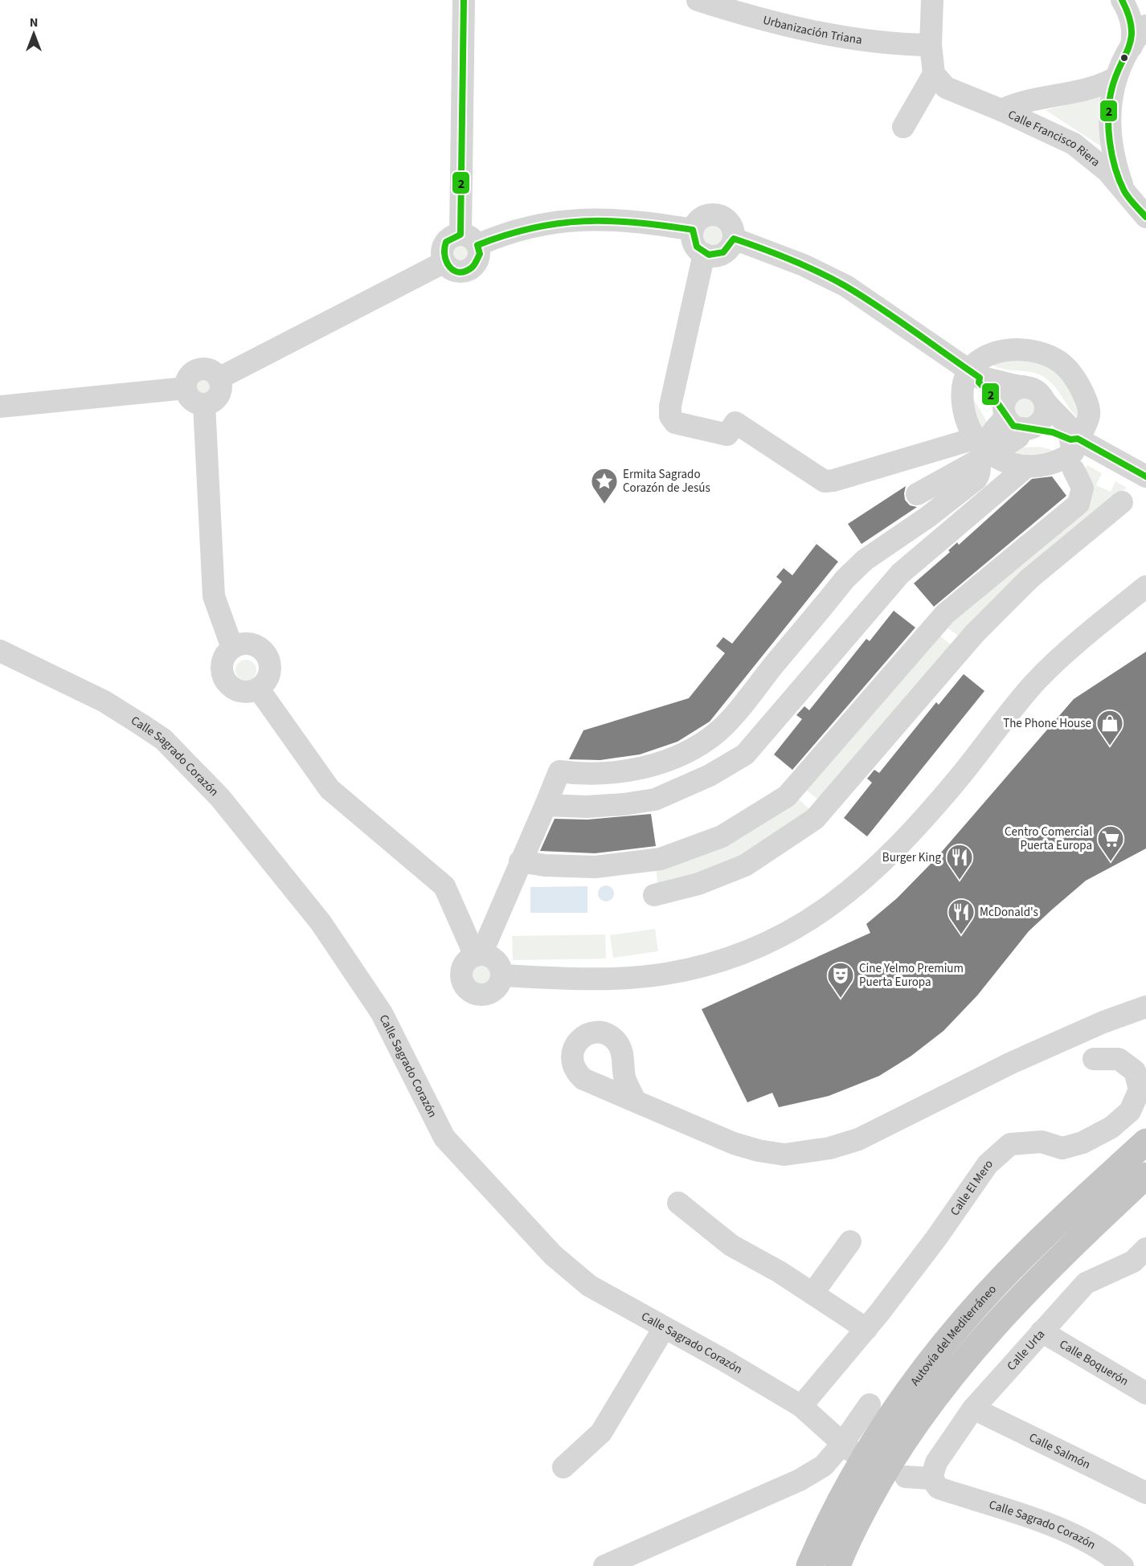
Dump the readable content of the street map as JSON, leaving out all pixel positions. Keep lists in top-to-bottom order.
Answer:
{
  "streets": {
    "highway": ["Autovía del Mediterráneo"],
    "street": [
      "Urbanización Triana",
      "Calle Francisco Riera",
      "Calle Sagrado Corazón",
      "Calle El Mero",
      "Calle Urta",
      "Calle Boquerón",
      "Calle Salmón"
    ]
  },
  "crossings": [
    ["Calle Sagrado Corazón", "Calle El Mero"],
    ["Calle Sagrado Corazón", "Calle Urta"],
    ["Calle Urta", "Calle Boquerón"],
    ["Calle Urta", "Calle Salmón"]
  ],
  "places": {
    "place": ["Ermita Sagrado Corazón de Jesús"],
    "shop": ["The Phone House"],
    "supermarket": ["Centro Comercial Puerta Europa"],
    "restaurant": ["Burger King", "McDonald's"],
    "theatre": ["Cine Yelmo Premium Puerta Europa"]
  },
  "lines": ["transit line 2"],
  "north": "top"
}
